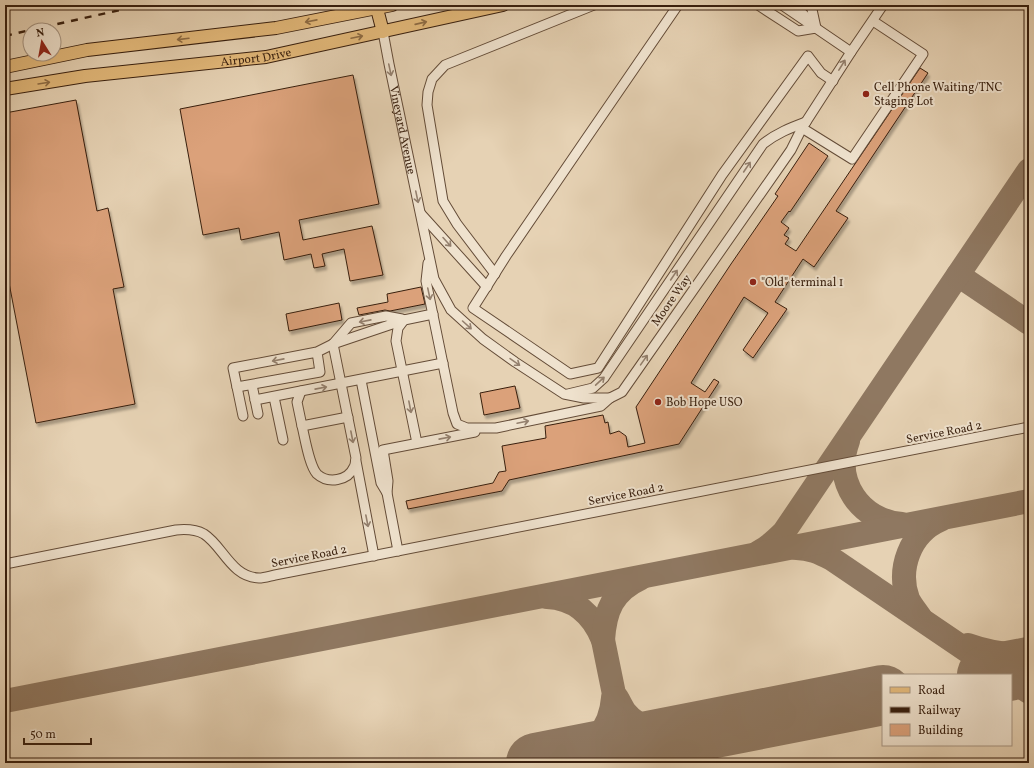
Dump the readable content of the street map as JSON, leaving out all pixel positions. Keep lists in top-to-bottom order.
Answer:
{
  "streets": {
    "main road": ["Airport Drive", "Vineyard Avenue"],
    "street": ["Moore Way", "Service Road 2"]
  },
  "crossings": [
    ["Airport Drive", "Vineyard Avenue"]
  ],
  "one_way": ["Vineyard Avenue"],
  "places": ["Cell Phone Waiting/TNC Staging Lot", "\"Old\" terminal 1", "Bob Hope USO"],
  "legend": ["Road", "Railway", "Building"],
  "scale_bar": "50 m",
  "north": "top"
}
